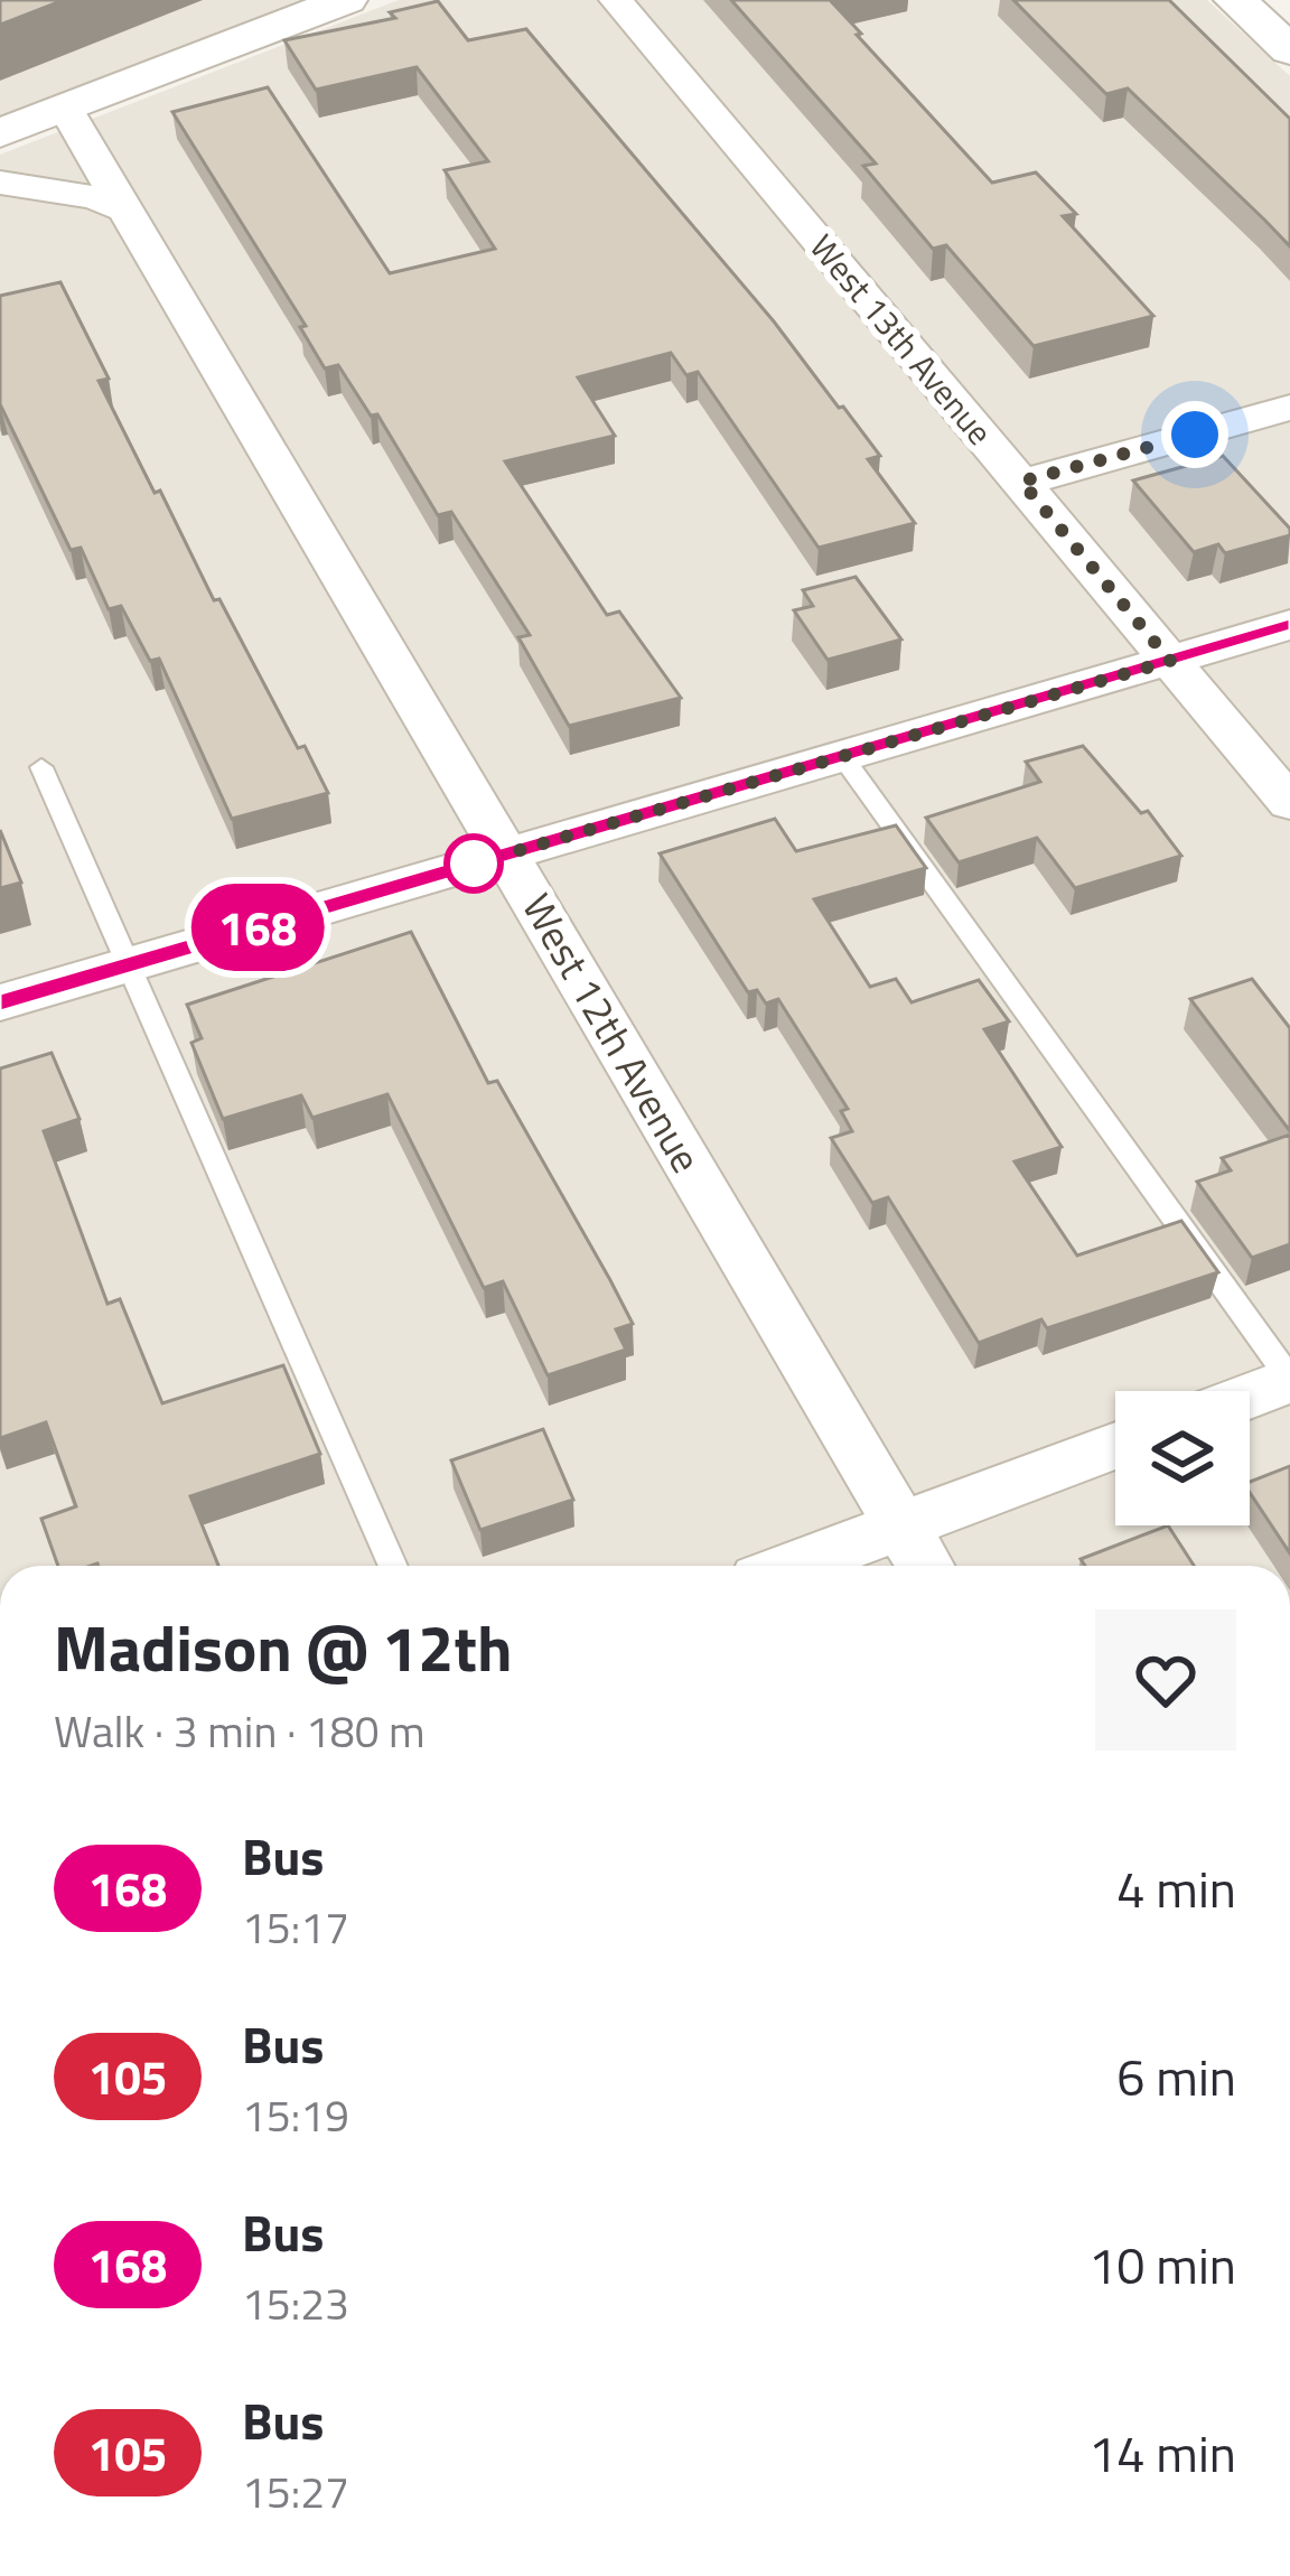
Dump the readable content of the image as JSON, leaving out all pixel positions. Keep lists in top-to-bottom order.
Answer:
{
  "streets": {
    "street": ["West 13th Avenue", "West 12th Avenue"]
  },
  "lines": ["bus line 168"],
  "page": {
    "on_map": "168",
    "heading": ["Madison @ 12th", "Walk · 3 min · 180 m"],
    "list": [
      {
        "mark": "168",
        "name": "Bus",
        "note": "15:17",
        "value": "4 min"
      },
      {
        "mark": "105",
        "name": "Bus",
        "note": "15:19",
        "value": "6 min"
      },
      {
        "mark": "168",
        "name": "Bus",
        "note": "15:23",
        "value": "10 min"
      },
      {
        "mark": "105",
        "name": "Bus",
        "note": "15:27",
        "value": "14 min"
      }
    ]
  }
}
